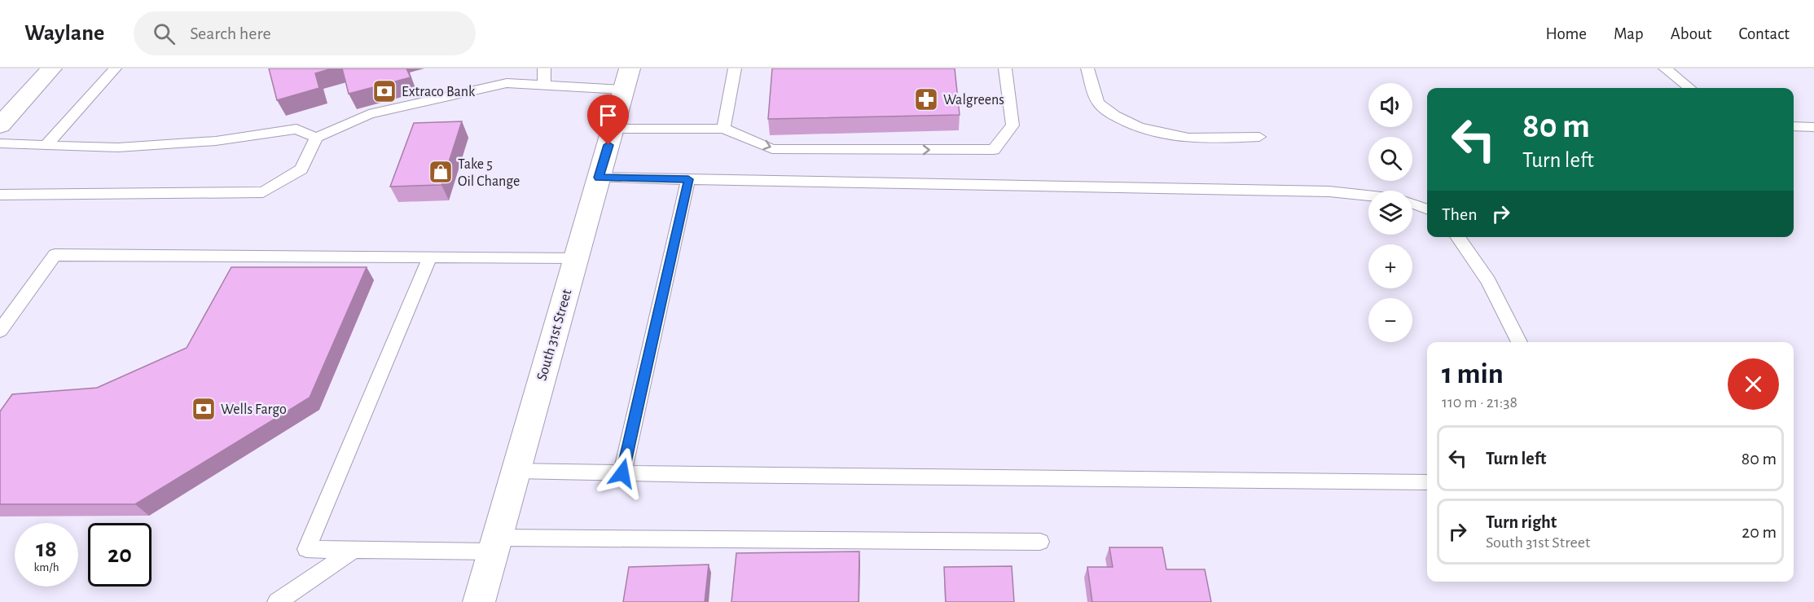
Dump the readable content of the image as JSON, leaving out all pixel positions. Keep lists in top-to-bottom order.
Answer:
{
  "streets": {
    "main road": ["South 31st Street"]
  },
  "places": {
    "bank": ["Extraco Bank", "Wells Fargo"],
    "pharmacy": ["Walgreens"],
    "shop": ["Take 5 Oil Change"]
  },
  "page": {
    "header": "Waylane",
    "search": "Search here",
    "nav": [
      "Home",
      "Map",
      "About",
      "Contact"
    ],
    "map_buttons": ["+", "−"],
    "turn": ["80 m", "Turn left"],
    "then": "Then",
    "heading": ["1 min", "110 m · 21:38"],
    "list": [
      {
        "name": "Turn left",
        "value": "80 m"
      },
      {
        "name": "Turn right",
        "note": "South 31st Street",
        "value": "20 m"
      }
    ],
    "speed": "18 km/h",
    "limit": "20"
  }
}
